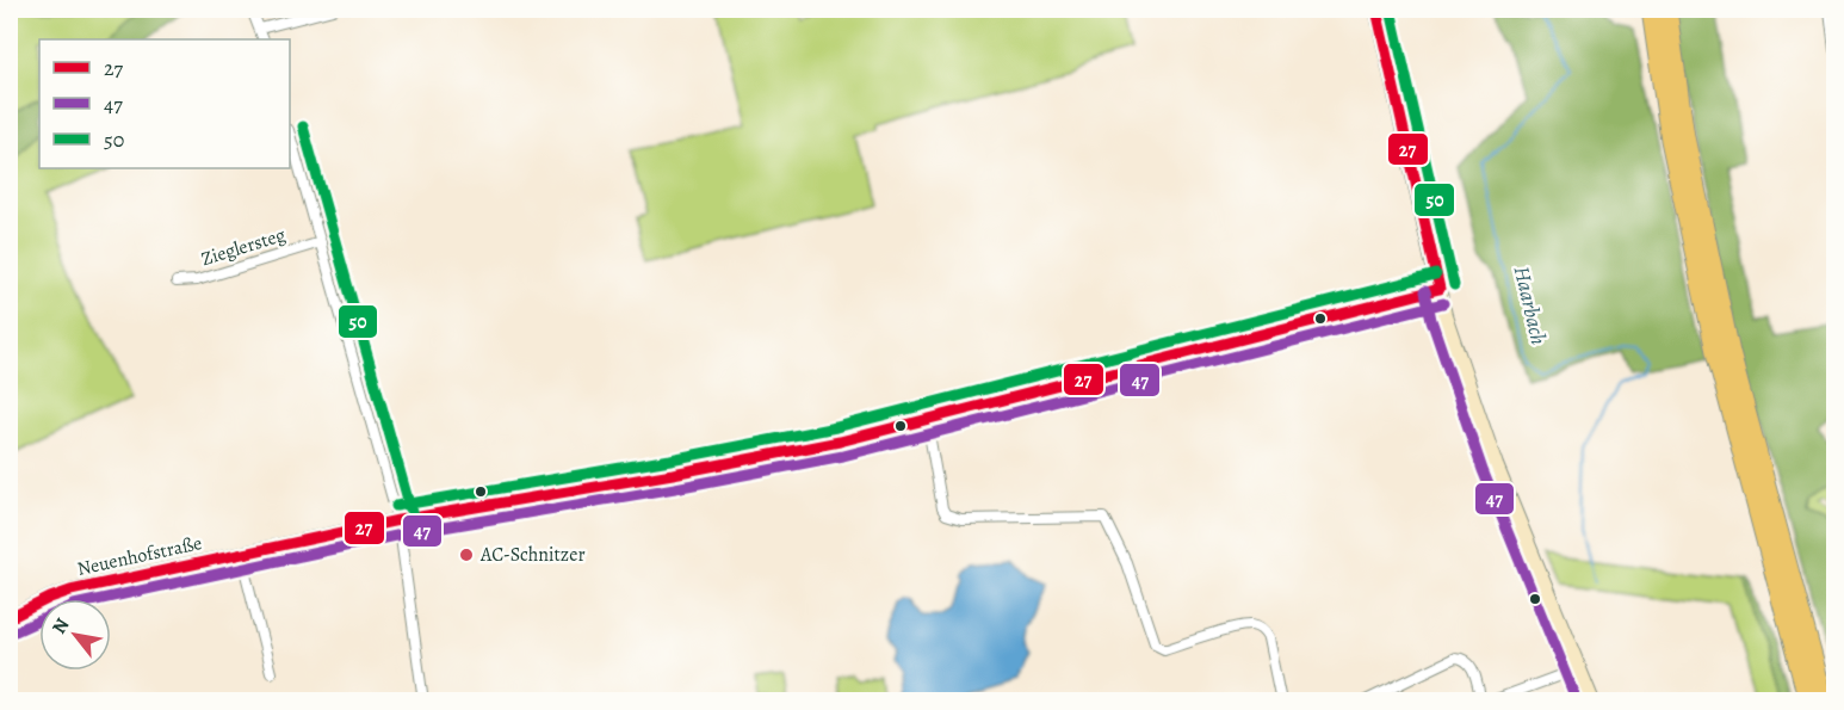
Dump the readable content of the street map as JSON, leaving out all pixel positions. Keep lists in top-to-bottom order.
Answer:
{
  "streets": {
    "street": ["Zieglersteg", "Neuenhofstraße"]
  },
  "water": ["Haarbach"],
  "places": ["AC-Schnitzer"],
  "lines": ["transit line 27", "transit line 50", "transit line 47"],
  "legend": ["27", "47", "50"],
  "north": "top left"
}
